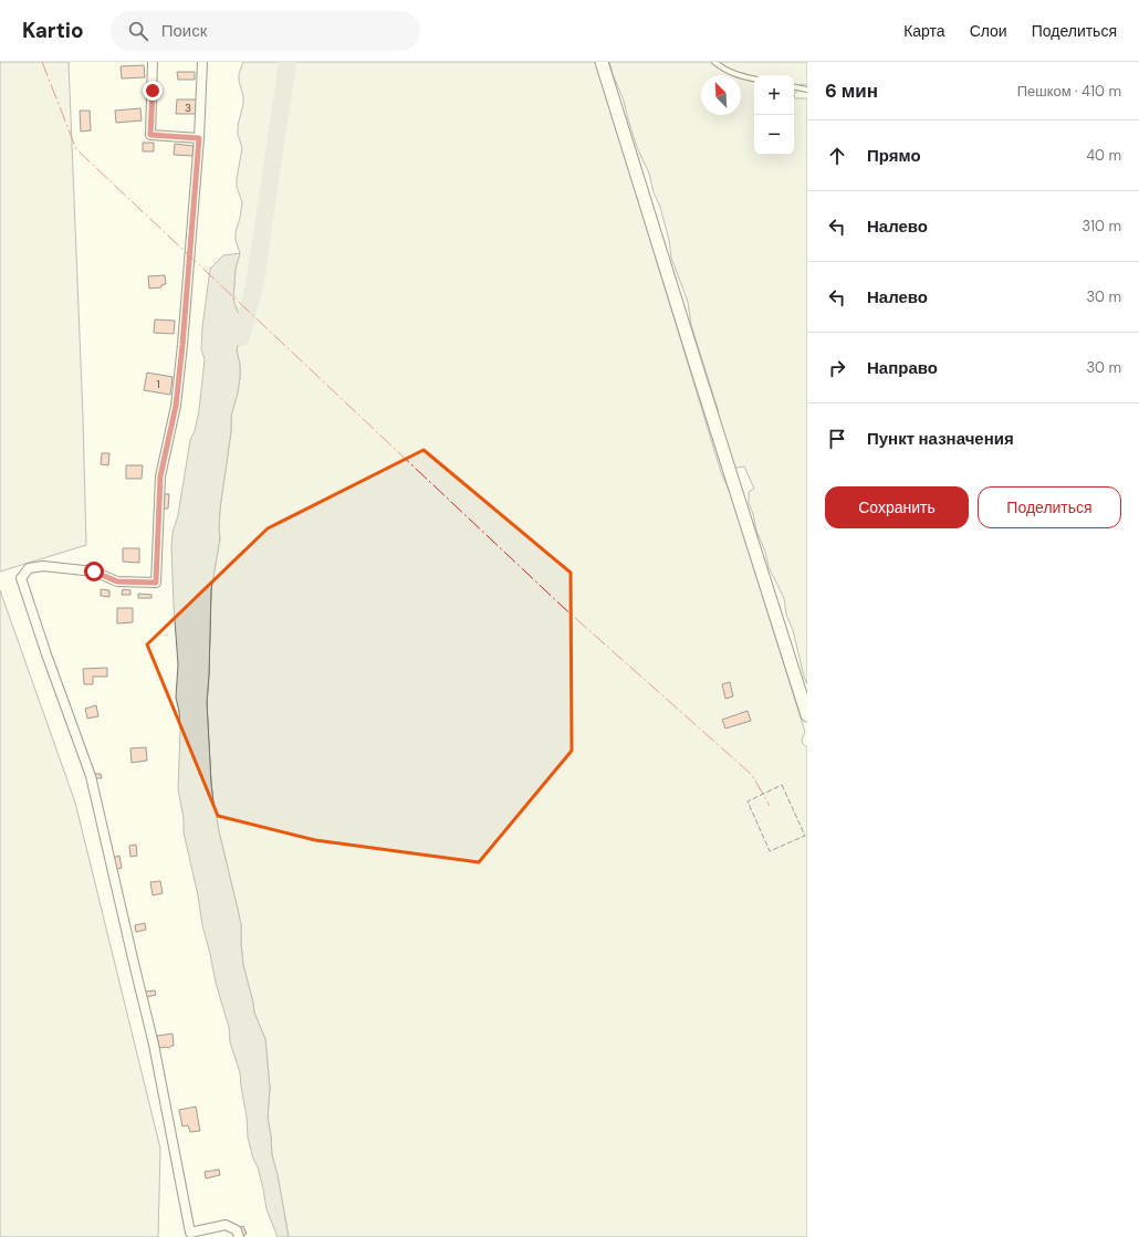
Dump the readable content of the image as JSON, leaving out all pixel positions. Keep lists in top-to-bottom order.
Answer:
{
  "house_numbers": ["3", "1"],
  "north": "top left",
  "page": {
    "header": "Kartio",
    "search": "Поиск",
    "nav": ["Карта", "Слои", "Поделиться"],
    "heading": ["6 мин", "Пешком · 410 m"],
    "map_buttons": ["+", "−"],
    "list": [
      ["Прямо", "40 m"],
      ["Налево", "310 m"],
      ["Налево", "30 m"],
      ["Направо", "30 m"],
      "Пункт назначения"
    ],
    "buttons": ["Сохранить", "Поделиться"]
  }
}
